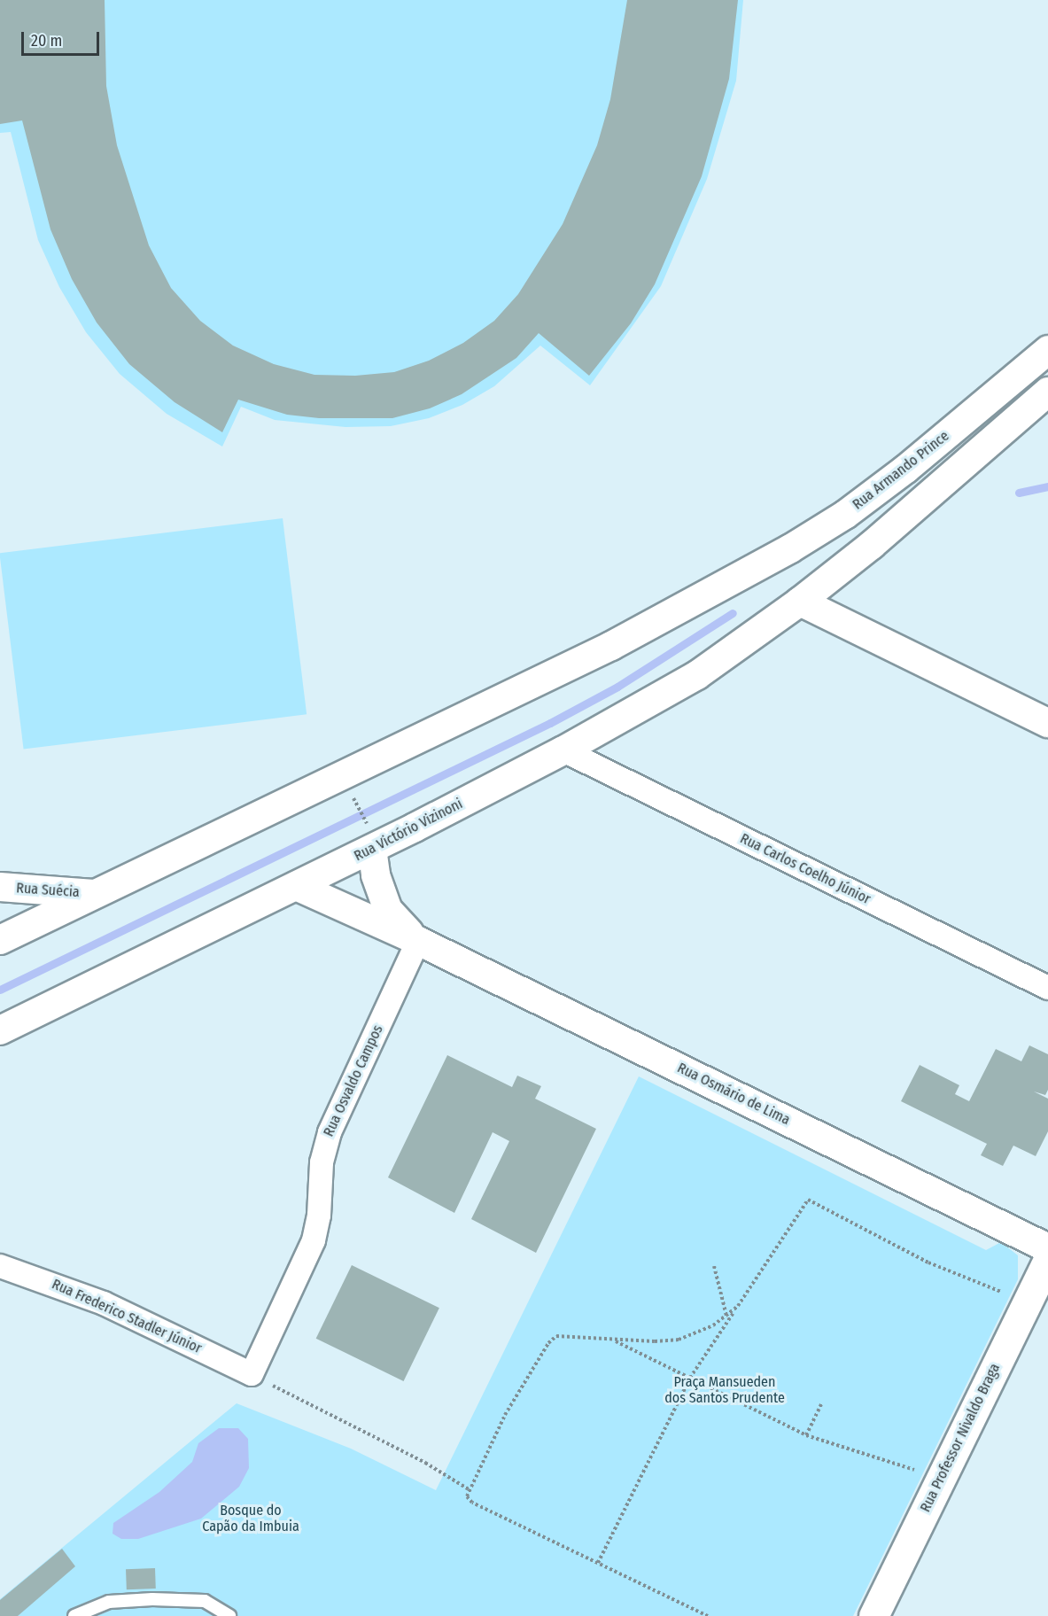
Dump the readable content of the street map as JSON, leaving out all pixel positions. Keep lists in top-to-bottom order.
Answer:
{
  "streets": {
    "main road": ["Rua Professor Nivaldo Braga"],
    "street": [
      "Rua Armando Prince",
      "Rua Victório Vizinoni",
      "Rua Carlos Coelho Júnior",
      "Rua Suécia",
      "Rua Osvaldo Campos",
      "Rua Osmário de Lima",
      "Rua Frederico Stadler Júnior"
    ]
  },
  "crossings": [
    ["Rua Armando Prince", "Rua Suécia"],
    ["Rua Victório Vizinoni", "Rua Carlos Coelho Júnior"],
    ["Rua Victório Vizinoni", "Rua Osmário de Lima"],
    ["Rua Osvaldo Campos", "Rua Osmário de Lima"],
    ["Rua Osvaldo Campos", "Rua Frederico Stadler Júnior"]
  ],
  "parks": ["Praça Mansueden dos Santos Prudente", "Bosque do Capão da Imbuia"],
  "scale_bar": "20 m"
}
